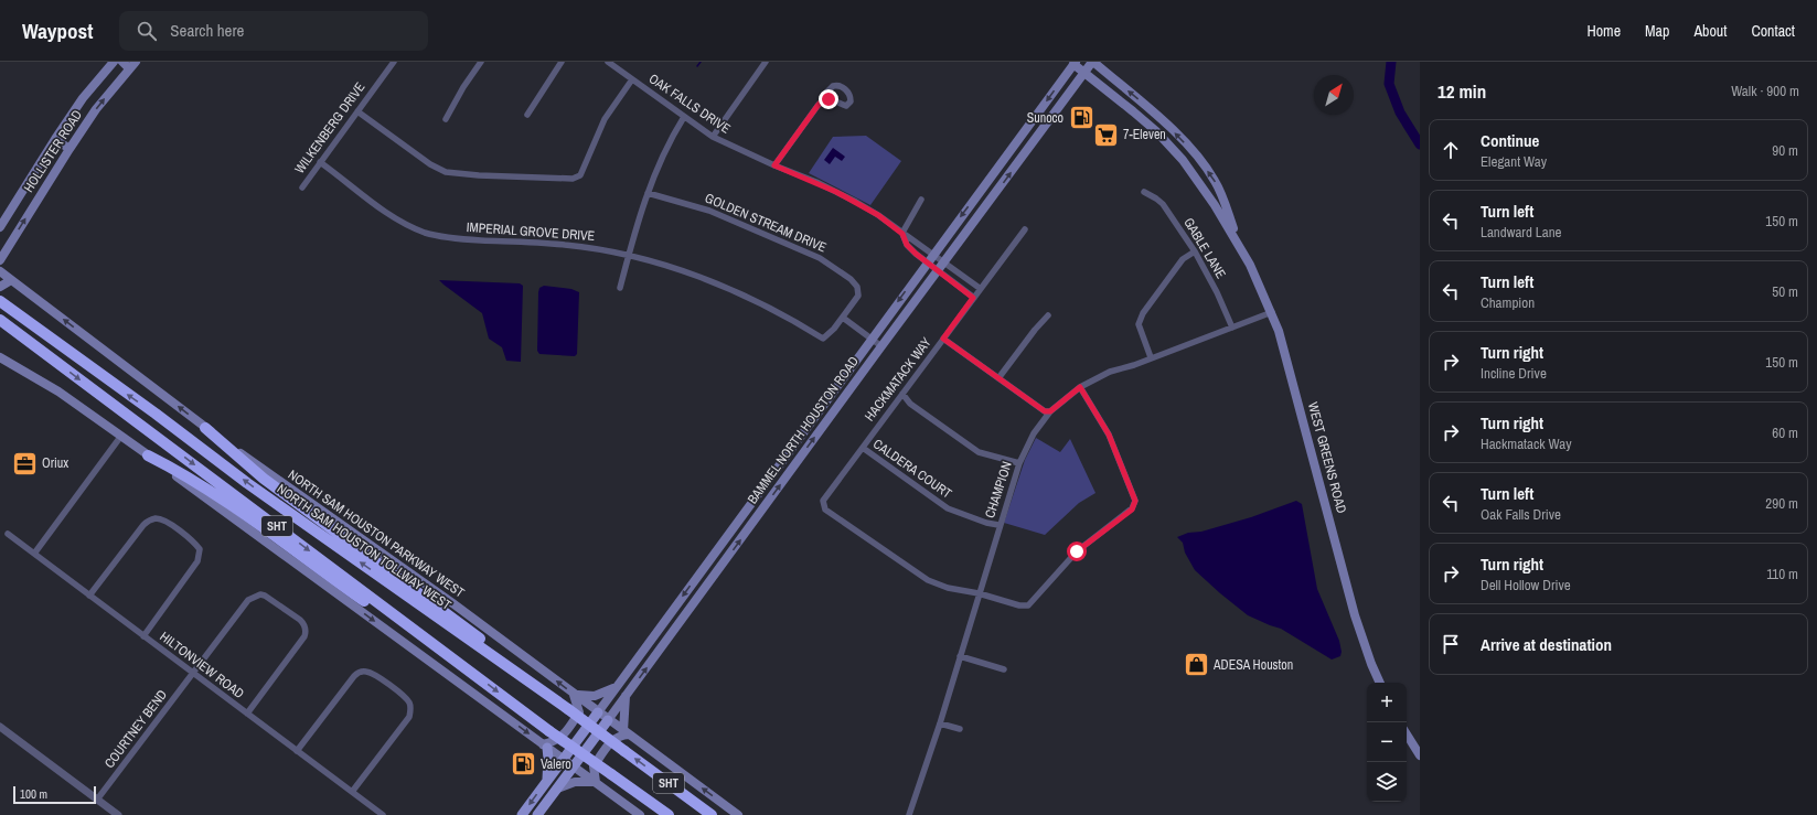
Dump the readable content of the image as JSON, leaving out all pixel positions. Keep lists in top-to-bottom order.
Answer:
{
  "streets": {
    "highway": ["SHT", "NORTH SAM HOUSTON TOLLWAY WEST"],
    "main road": [
      "HOLLISTER ROAD",
      "BAMMEL NORTH HOUSTON ROAD",
      "WEST GREENS ROAD",
      "NORTH SAM HOUSTON PARKWAY WEST"
    ],
    "street": [
      "OAK FALLS DRIVE",
      "WILKENBERG DRIVE",
      "GOLDEN STREAM DRIVE",
      "IMPERIAL GROVE DRIVE",
      "GABLE LANE",
      "HACKMATACK WAY",
      "CALDERA COURT",
      "CHAMPION",
      "HILTONVIEW ROAD",
      "COURTNEY BEND"
    ]
  },
  "crossings": [
    ["OAK FALLS DRIVE", "HACKMATACK WAY"],
    ["OAK FALLS DRIVE", "BAMMEL NORTH HOUSTON ROAD"],
    ["WILKENBERG DRIVE", "IMPERIAL GROVE DRIVE"],
    ["GOLDEN STREAM DRIVE", "IMPERIAL GROVE DRIVE"],
    ["GABLE LANE", "CHAMPION"],
    ["HACKMATACK WAY", "CALDERA COURT"],
    ["HACKMATACK WAY", "CHAMPION"],
    ["BAMMEL NORTH HOUSTON ROAD", "WEST GREENS ROAD"],
    ["BAMMEL NORTH HOUSTON ROAD", "NORTH SAM HOUSTON PARKWAY WEST"],
    ["WEST GREENS ROAD", "CHAMPION"],
    ["CALDERA COURT", "CHAMPION"],
    ["HILTONVIEW ROAD", "COURTNEY BEND"]
  ],
  "places": {
    "fuel station": ["Sunoco", "Valero"],
    "supermarket": ["7-Eleven"],
    "office": ["Oriux"],
    "shop": ["ADESA Houston"]
  },
  "scale_bar": "100 m",
  "north": "top right",
  "page": {
    "header": "Waypost",
    "search": "Search here",
    "nav": [
      "Home",
      "Map",
      "About",
      "Contact"
    ],
    "heading": ["12 min", "Walk · 900 m"],
    "list": [
      ["Continue", "Elegant Way", "90 m"],
      ["Turn left", "Landward Lane", "150 m"],
      ["Turn left", "Champion", "50 m"],
      ["Turn right", "Incline Drive", "150 m"],
      ["Turn right", "Hackmatack Way", "60 m"],
      ["Turn left", "Oak Falls Drive", "290 m"],
      ["Turn right", "Dell Hollow Drive", "110 m"],
      "Arrive at destination"
    ],
    "map_buttons": ["+", "−"],
    "scale": "100 m"
  }
}
